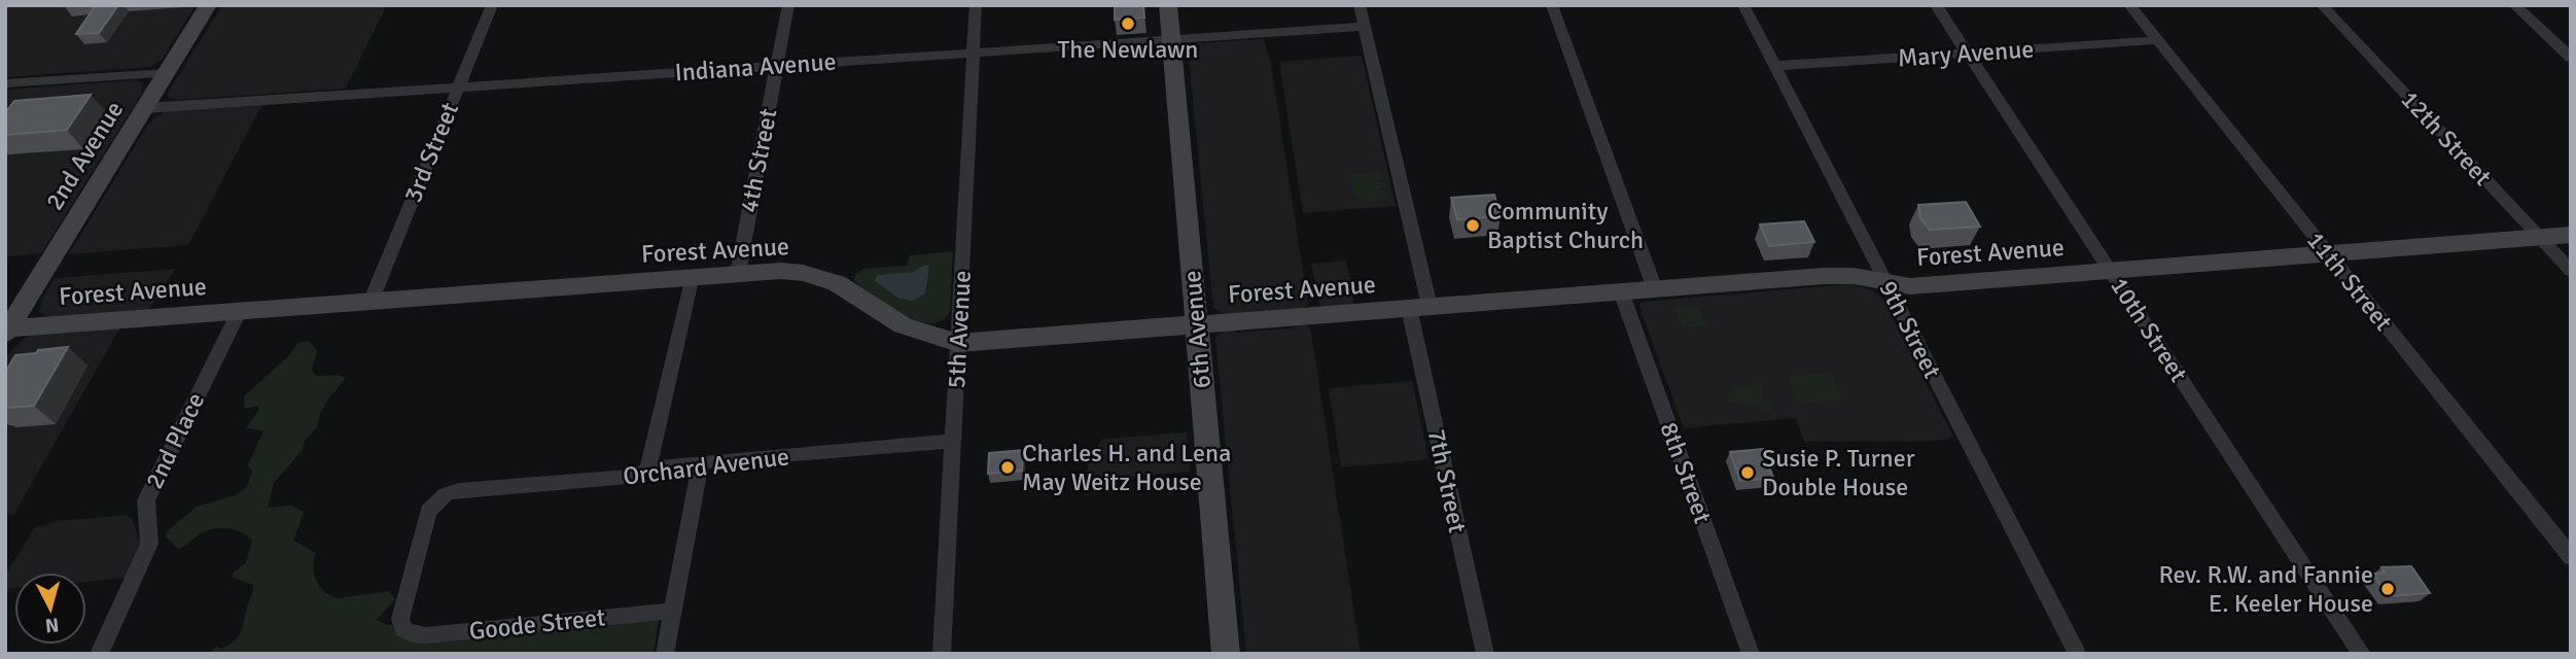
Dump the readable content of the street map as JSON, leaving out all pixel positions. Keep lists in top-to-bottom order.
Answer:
{
  "streets": {
    "main road": ["2nd Avenue", "Forest Avenue", "6th Avenue"],
    "street": [
      "Mary Avenue",
      "Indiana Avenue",
      "12th Street",
      "3rd Street",
      "4th Street",
      "11th Street",
      "5th Avenue",
      "9th Street",
      "10th Street",
      "2nd Place",
      "Orchard Avenue",
      "8th Street",
      "7th Street",
      "Goode Street"
    ]
  },
  "crossings": [
    ["Mary Avenue", "11th Street"],
    ["Mary Avenue", "9th Street"],
    ["Mary Avenue", "10th Street"],
    ["Indiana Avenue", "3rd Street"],
    ["Indiana Avenue", "2nd Avenue"],
    ["Indiana Avenue", "4th Street"],
    ["Indiana Avenue", "5th Avenue"],
    ["Indiana Avenue", "6th Avenue"],
    ["Indiana Avenue", "7th Street"],
    ["12th Street", "Forest Avenue"],
    ["3rd Street", "Forest Avenue"],
    ["2nd Avenue", "Forest Avenue"],
    ["4th Street", "Forest Avenue"],
    ["Forest Avenue", "11th Street"],
    ["Forest Avenue", "5th Avenue"],
    ["Forest Avenue", "6th Avenue"],
    ["Forest Avenue", "9th Street"],
    ["Forest Avenue", "10th Street"],
    ["Forest Avenue", "2nd Place"],
    ["Forest Avenue", "8th Street"],
    ["Forest Avenue", "7th Street"],
    ["5th Avenue", "Orchard Avenue"],
    ["Orchard Avenue", "Goode Street"]
  ],
  "places": [
    "The Newlawn",
    "Community Baptist Church",
    "Charles H. and Lena May Weitz House",
    "Susie P. Turner Double House",
    "Rev. R.W. and Fannie E. Keeler House"
  ],
  "north": "bottom"
}
